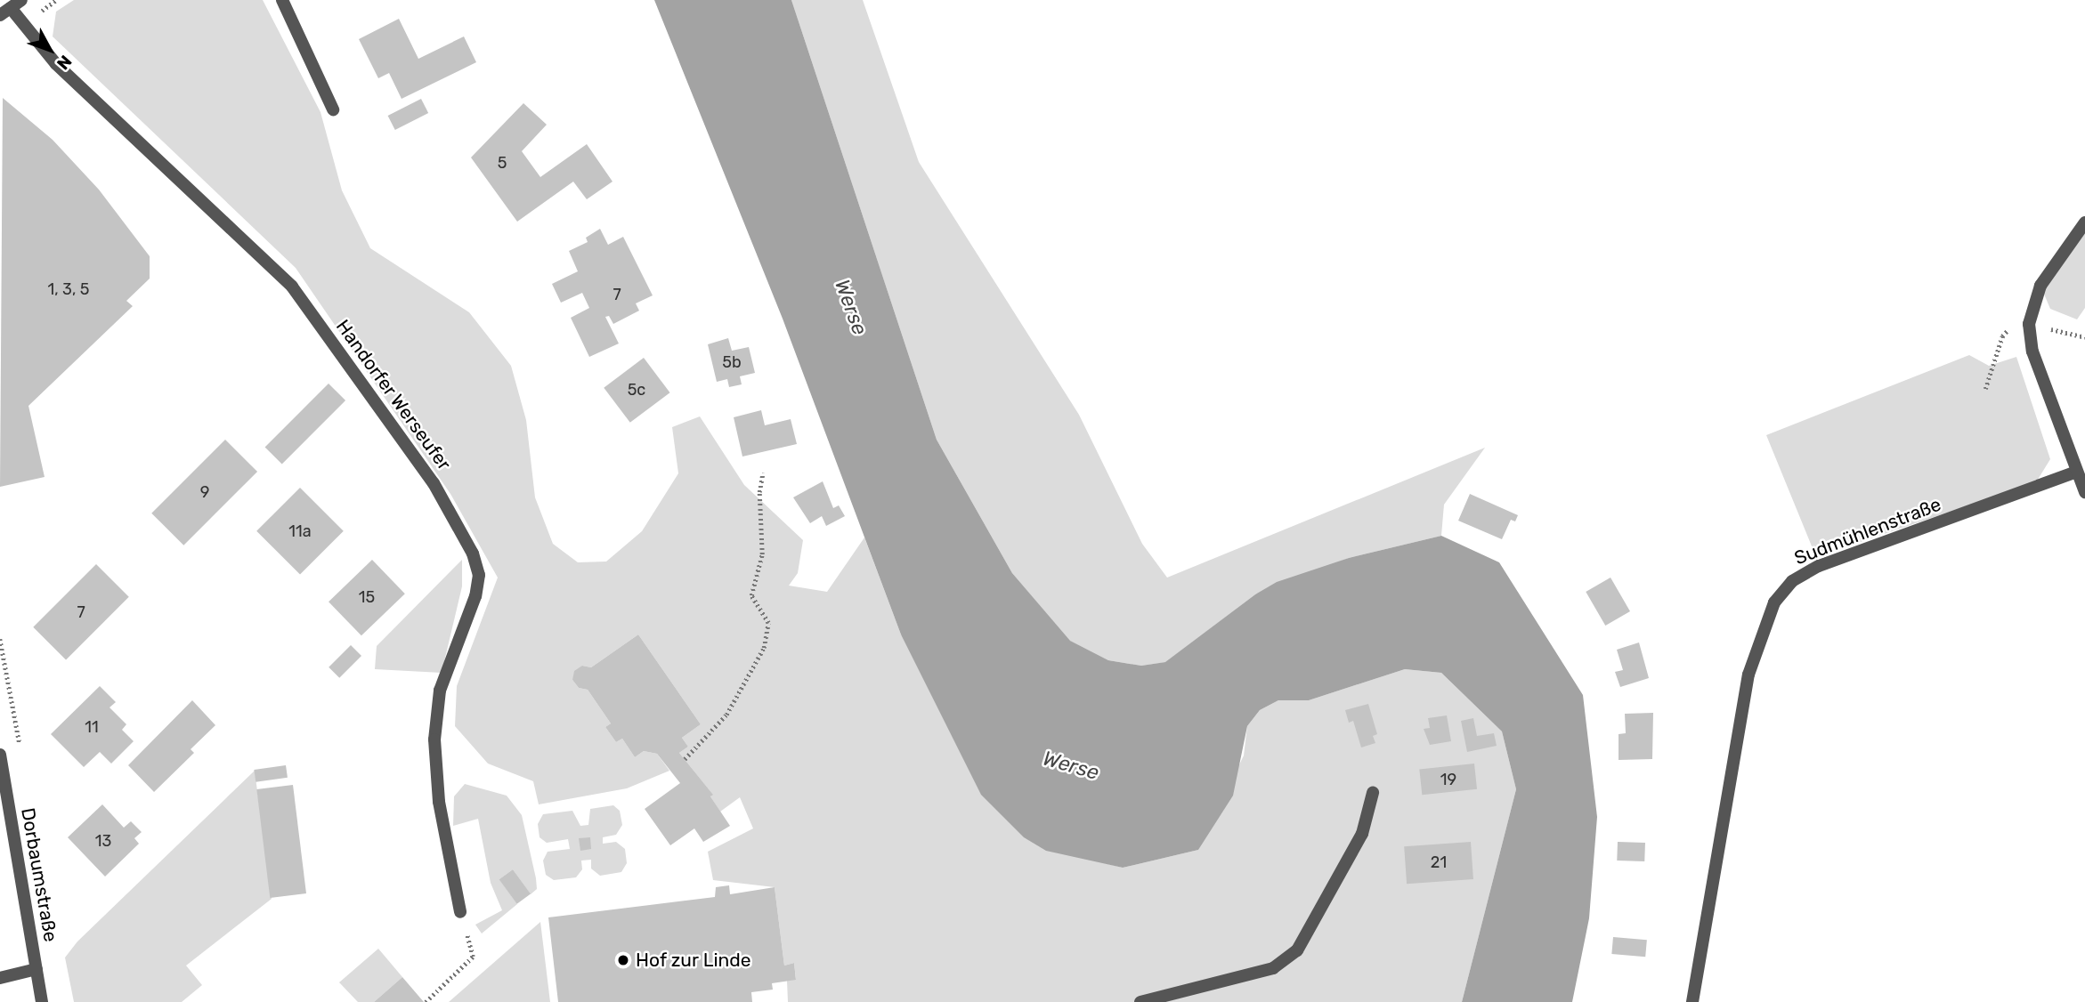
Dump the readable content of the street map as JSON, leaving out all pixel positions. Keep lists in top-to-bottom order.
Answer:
{
  "streets": {
    "street": ["Handorfer Werseufer", "Sudmühlenstraße", "Dorbaumstraße"]
  },
  "water": ["Werse"],
  "places": ["Hof zur Linde"],
  "house_numbers": [
    "5",
    "1, 3, 5",
    "7",
    "5b",
    "5c",
    "9",
    "11a",
    "15",
    "7",
    "11",
    "19",
    "13",
    "21"
  ],
  "north": "bottom right"
}
